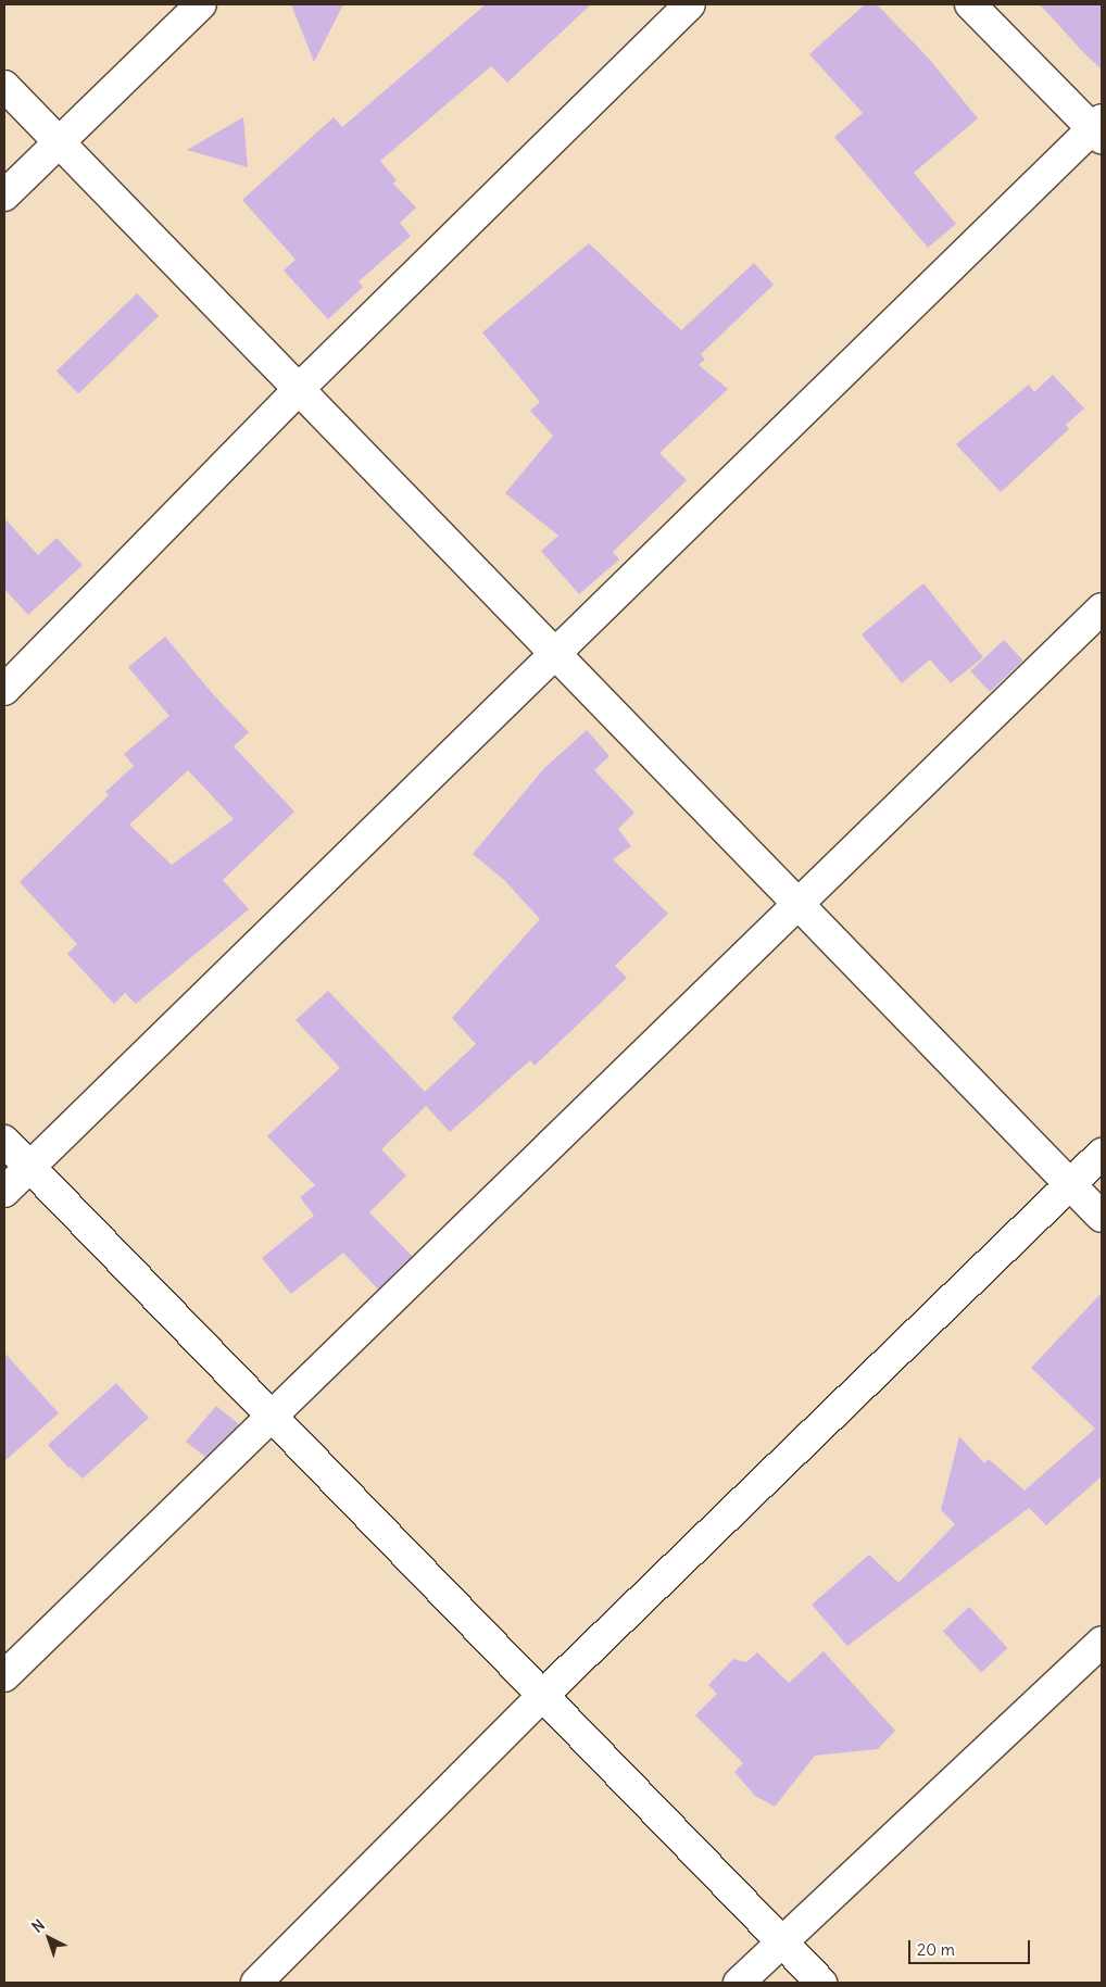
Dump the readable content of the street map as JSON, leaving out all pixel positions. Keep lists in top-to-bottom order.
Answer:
{
  "scale_bar": "20 m",
  "north": "top left"
}
